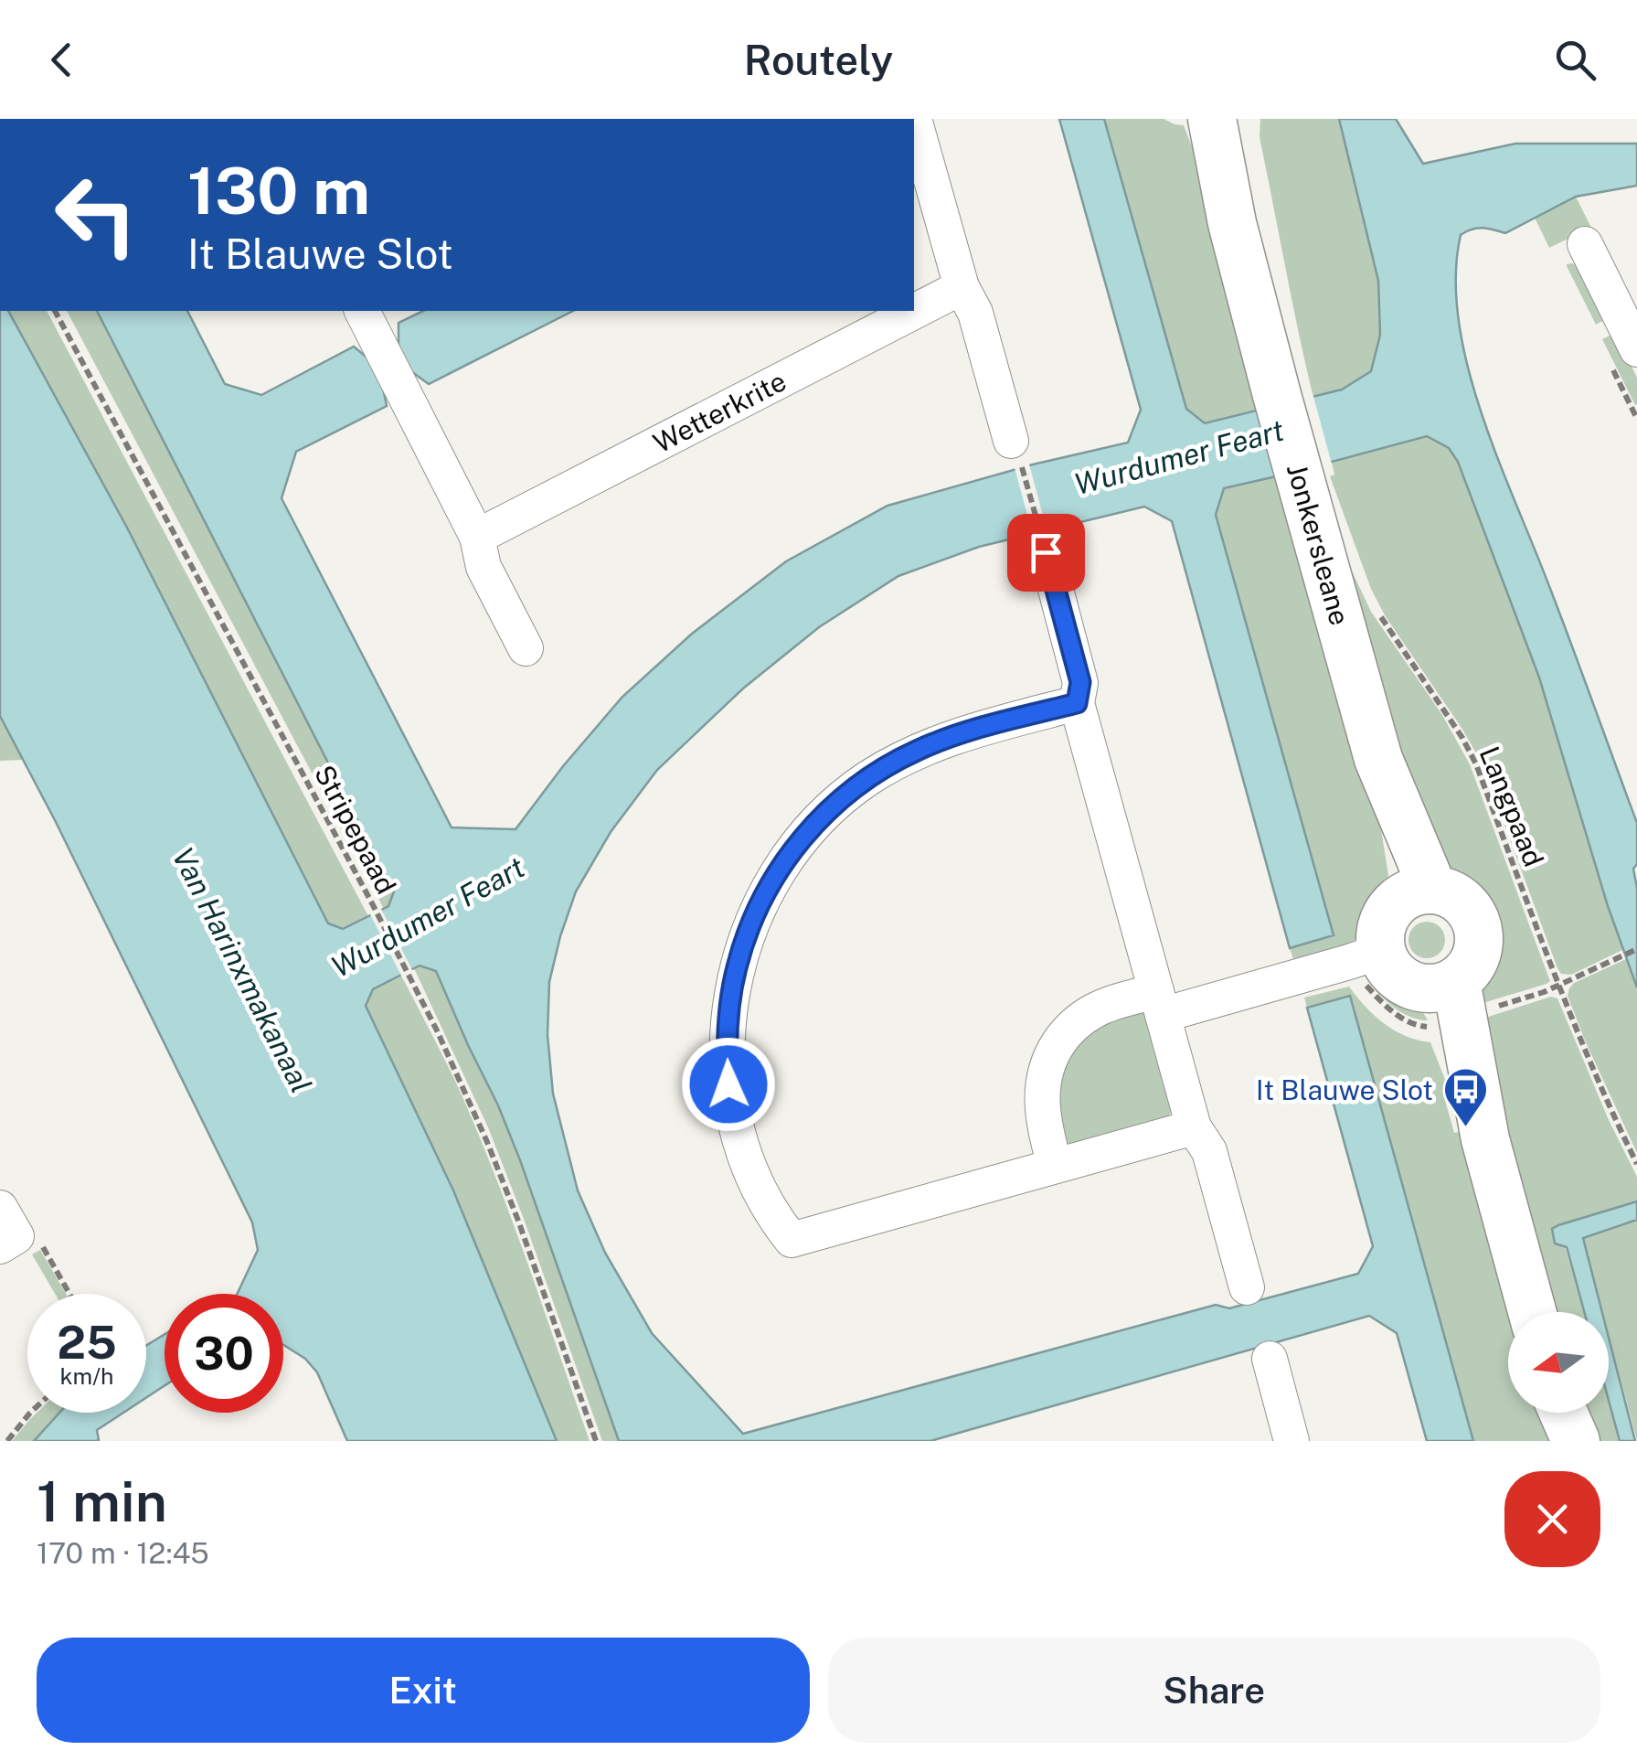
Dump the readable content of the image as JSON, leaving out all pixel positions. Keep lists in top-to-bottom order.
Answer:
{
  "streets": {
    "street": ["Wetterkrite", "Jonkersleane"],
    "path": ["Langpaad", "Stripepaad"]
  },
  "water": ["Wurdumer Feart", "Van Harinxmakanaal"],
  "places": {
    "bus stop": ["It Blauwe Slot"]
  },
  "north": "left",
  "page": {
    "header": "Routely",
    "turn": ["130 m", "It Blauwe Slot"],
    "speed": "25 km/h",
    "limit": "30",
    "heading": ["1 min", "170 m · 12:45"],
    "buttons": ["Exit", "Share"]
  }
}
